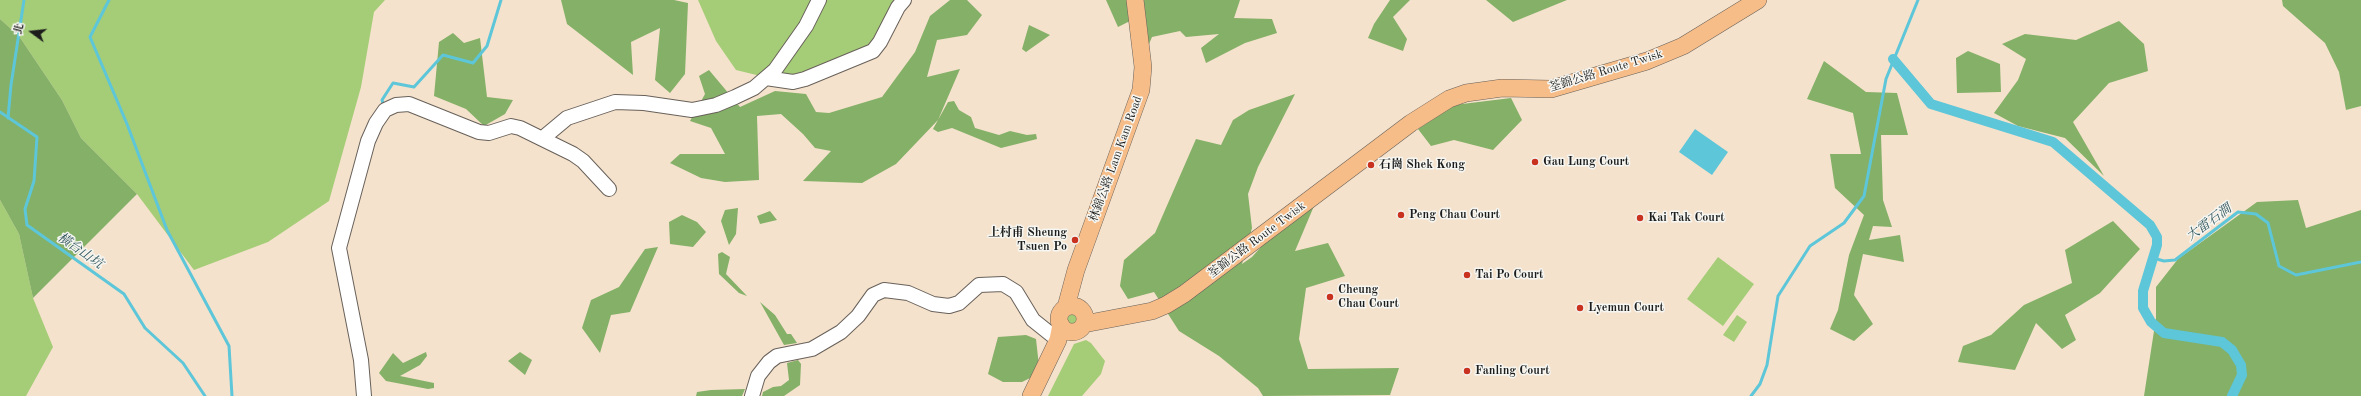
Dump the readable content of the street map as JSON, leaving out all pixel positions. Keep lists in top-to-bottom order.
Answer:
{
  "streets": {
    "main road": ["荃錦公路 Route Twisk", "林錦公路 Lam Kam Road"]
  },
  "crossings": [
    ["荃錦公路 Route Twisk", "林錦公路 Lam Kam Road"]
  ],
  "water": ["大雷石澗", "橫台山坑"],
  "places": [
    "Gau Lung Court",
    "石崗 Shek Kong",
    "Peng Chau Court",
    "Kai Tak Court",
    "上村甫 Sheung Tsuen Po",
    "Tai Po Court",
    "Cheung Chau Court",
    "Lyemun Court",
    "Fanling Court"
  ],
  "north": "left"
}
